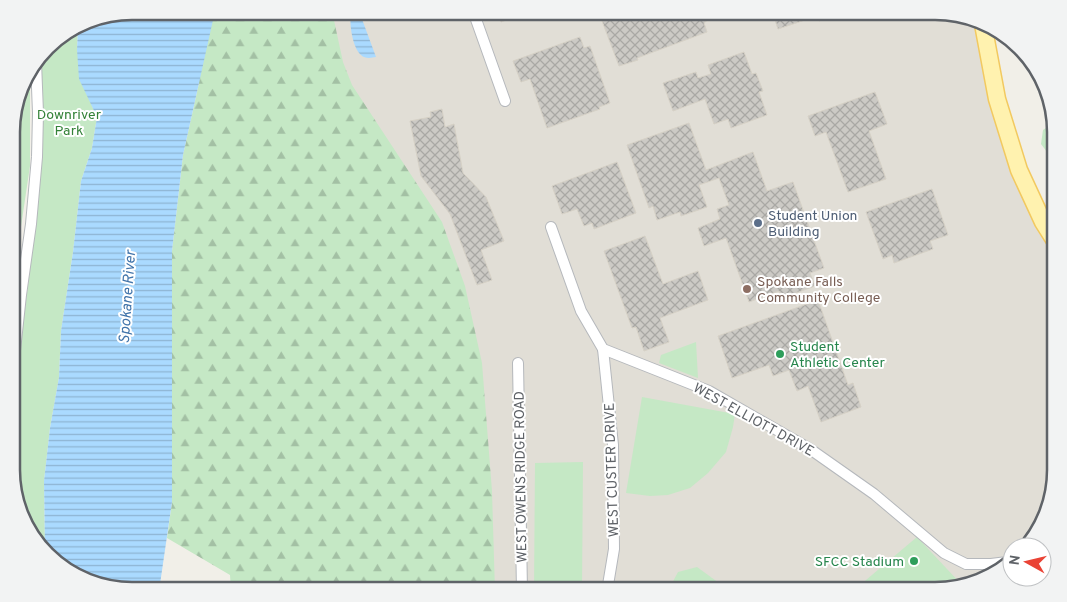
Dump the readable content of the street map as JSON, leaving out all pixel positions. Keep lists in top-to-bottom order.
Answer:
{
  "streets": {
    "street": ["WEST ELLIOTT DRIVE", "WEST CUSTER DRIVE", "WEST OWENS RIDGE ROAD"]
  },
  "crossings": [
    ["WEST ELLIOTT DRIVE", "WEST CUSTER DRIVE"]
  ],
  "water": ["Spokane River"],
  "parks": ["Downriver Park"],
  "places": [
    "Student Union Building",
    "Spokane Falls Community College",
    "Student Athletic Center",
    "SFCC Stadium"
  ],
  "north": "left"
}
